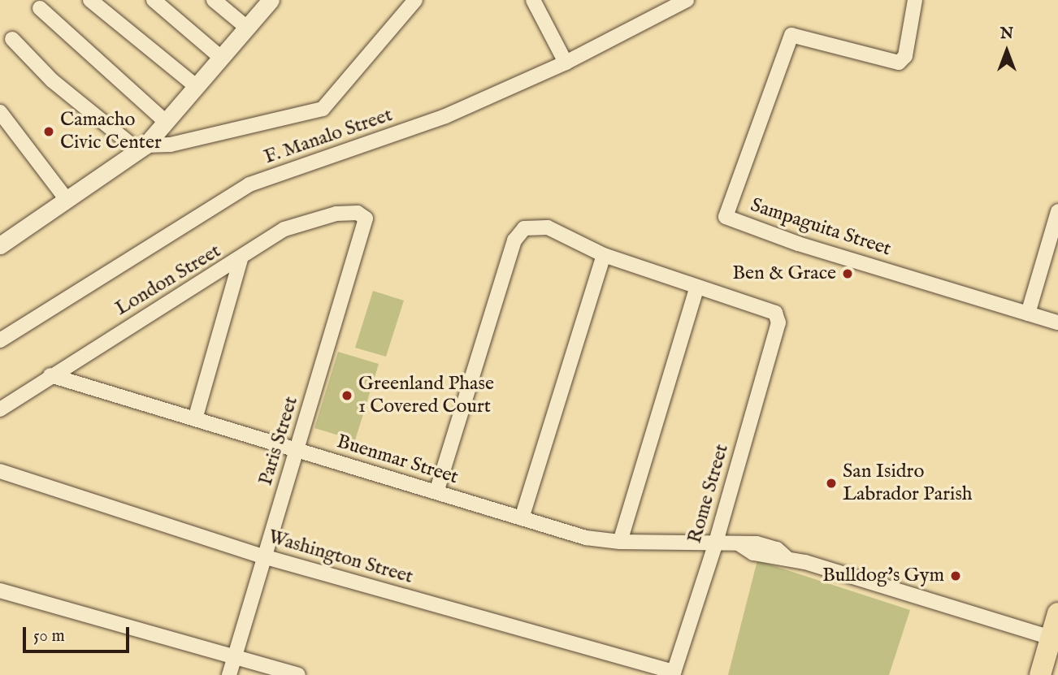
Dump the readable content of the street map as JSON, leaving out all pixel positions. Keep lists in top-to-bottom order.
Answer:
{
  "streets": {
    "street": [
      "F. Manalo Street",
      "Sampaguita Street",
      "London Street",
      "Paris Street",
      "Buenmar Street",
      "Rome Street",
      "Washington Street"
    ]
  },
  "crossings": [
    ["London Street", "Paris Street"],
    ["London Street", "Buenmar Street"],
    ["Paris Street", "Buenmar Street"],
    ["Paris Street", "Washington Street"],
    ["Buenmar Street", "Rome Street"],
    ["Rome Street", "Washington Street"]
  ],
  "places": [
    "Camacho Civic Center",
    "Ben & Grace",
    "Greenland Phase 1 Covered Court",
    "San Isidro Labrador Parish",
    "Bulldog's Gym"
  ],
  "scale_bar": "50 m",
  "north": "top"
}
